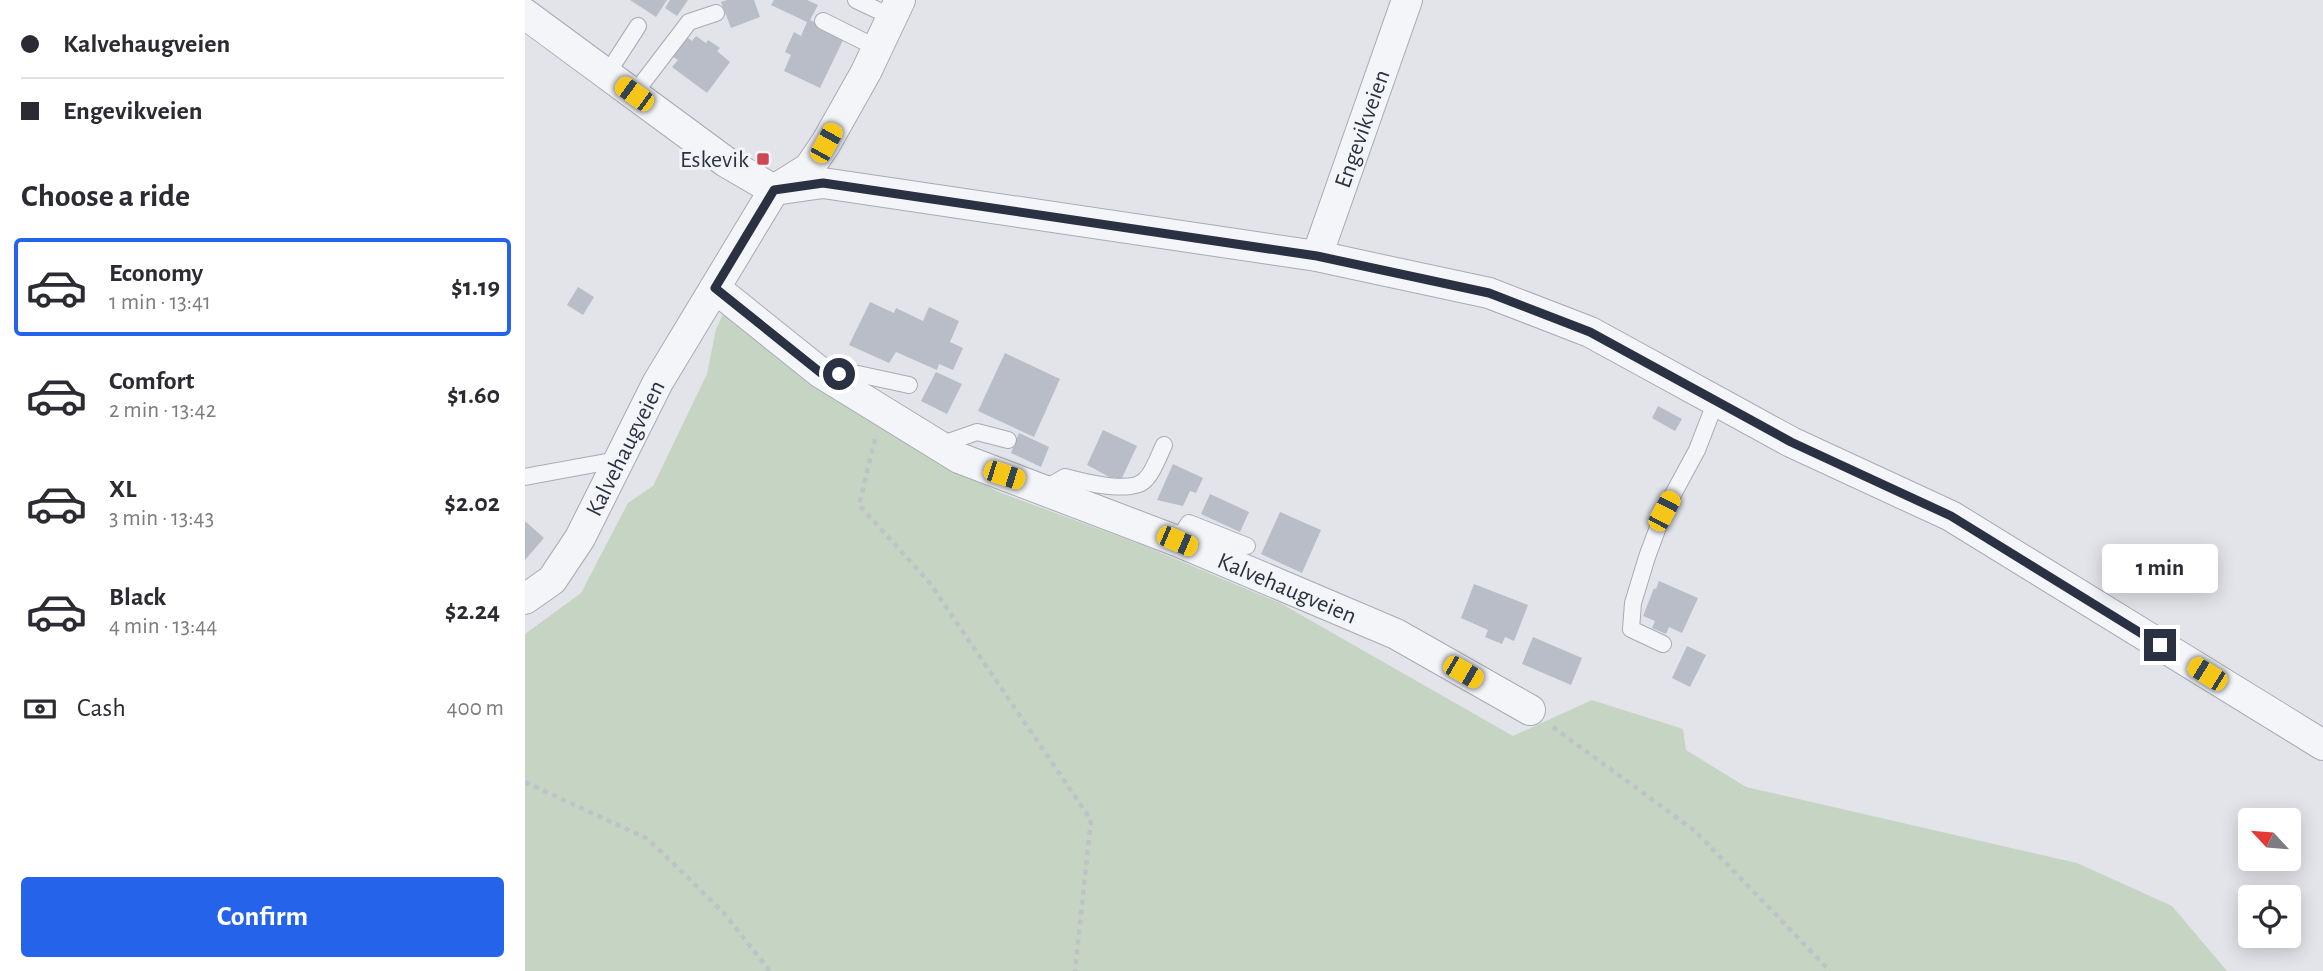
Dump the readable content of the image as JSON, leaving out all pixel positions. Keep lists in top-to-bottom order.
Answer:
{
  "streets": {
    "street": ["Engevikveien", "Kalvehaugveien"]
  },
  "places": {
    "transit": ["Eskevik"]
  },
  "north": "top left",
  "page": {
    "banner": ["Kalvehaugveien", "Engevikveien"],
    "heading": "Choose a ride",
    "list": [
      {
        "name": "Economy",
        "note": "1 min · 13:41",
        "value": "$1.19"
      },
      {
        "name": "Comfort",
        "note": "2 min · 13:42",
        "value": "$1.60"
      },
      {
        "name": "XL",
        "note": "3 min · 13:43",
        "value": "$2.02"
      },
      {
        "name": "Black",
        "note": "4 min · 13:44",
        "value": "$2.24"
      }
    ],
    "bubble": "1 min",
    "pay": ["Cash", "400 m"],
    "buttons": "Confirm"
  }
}
